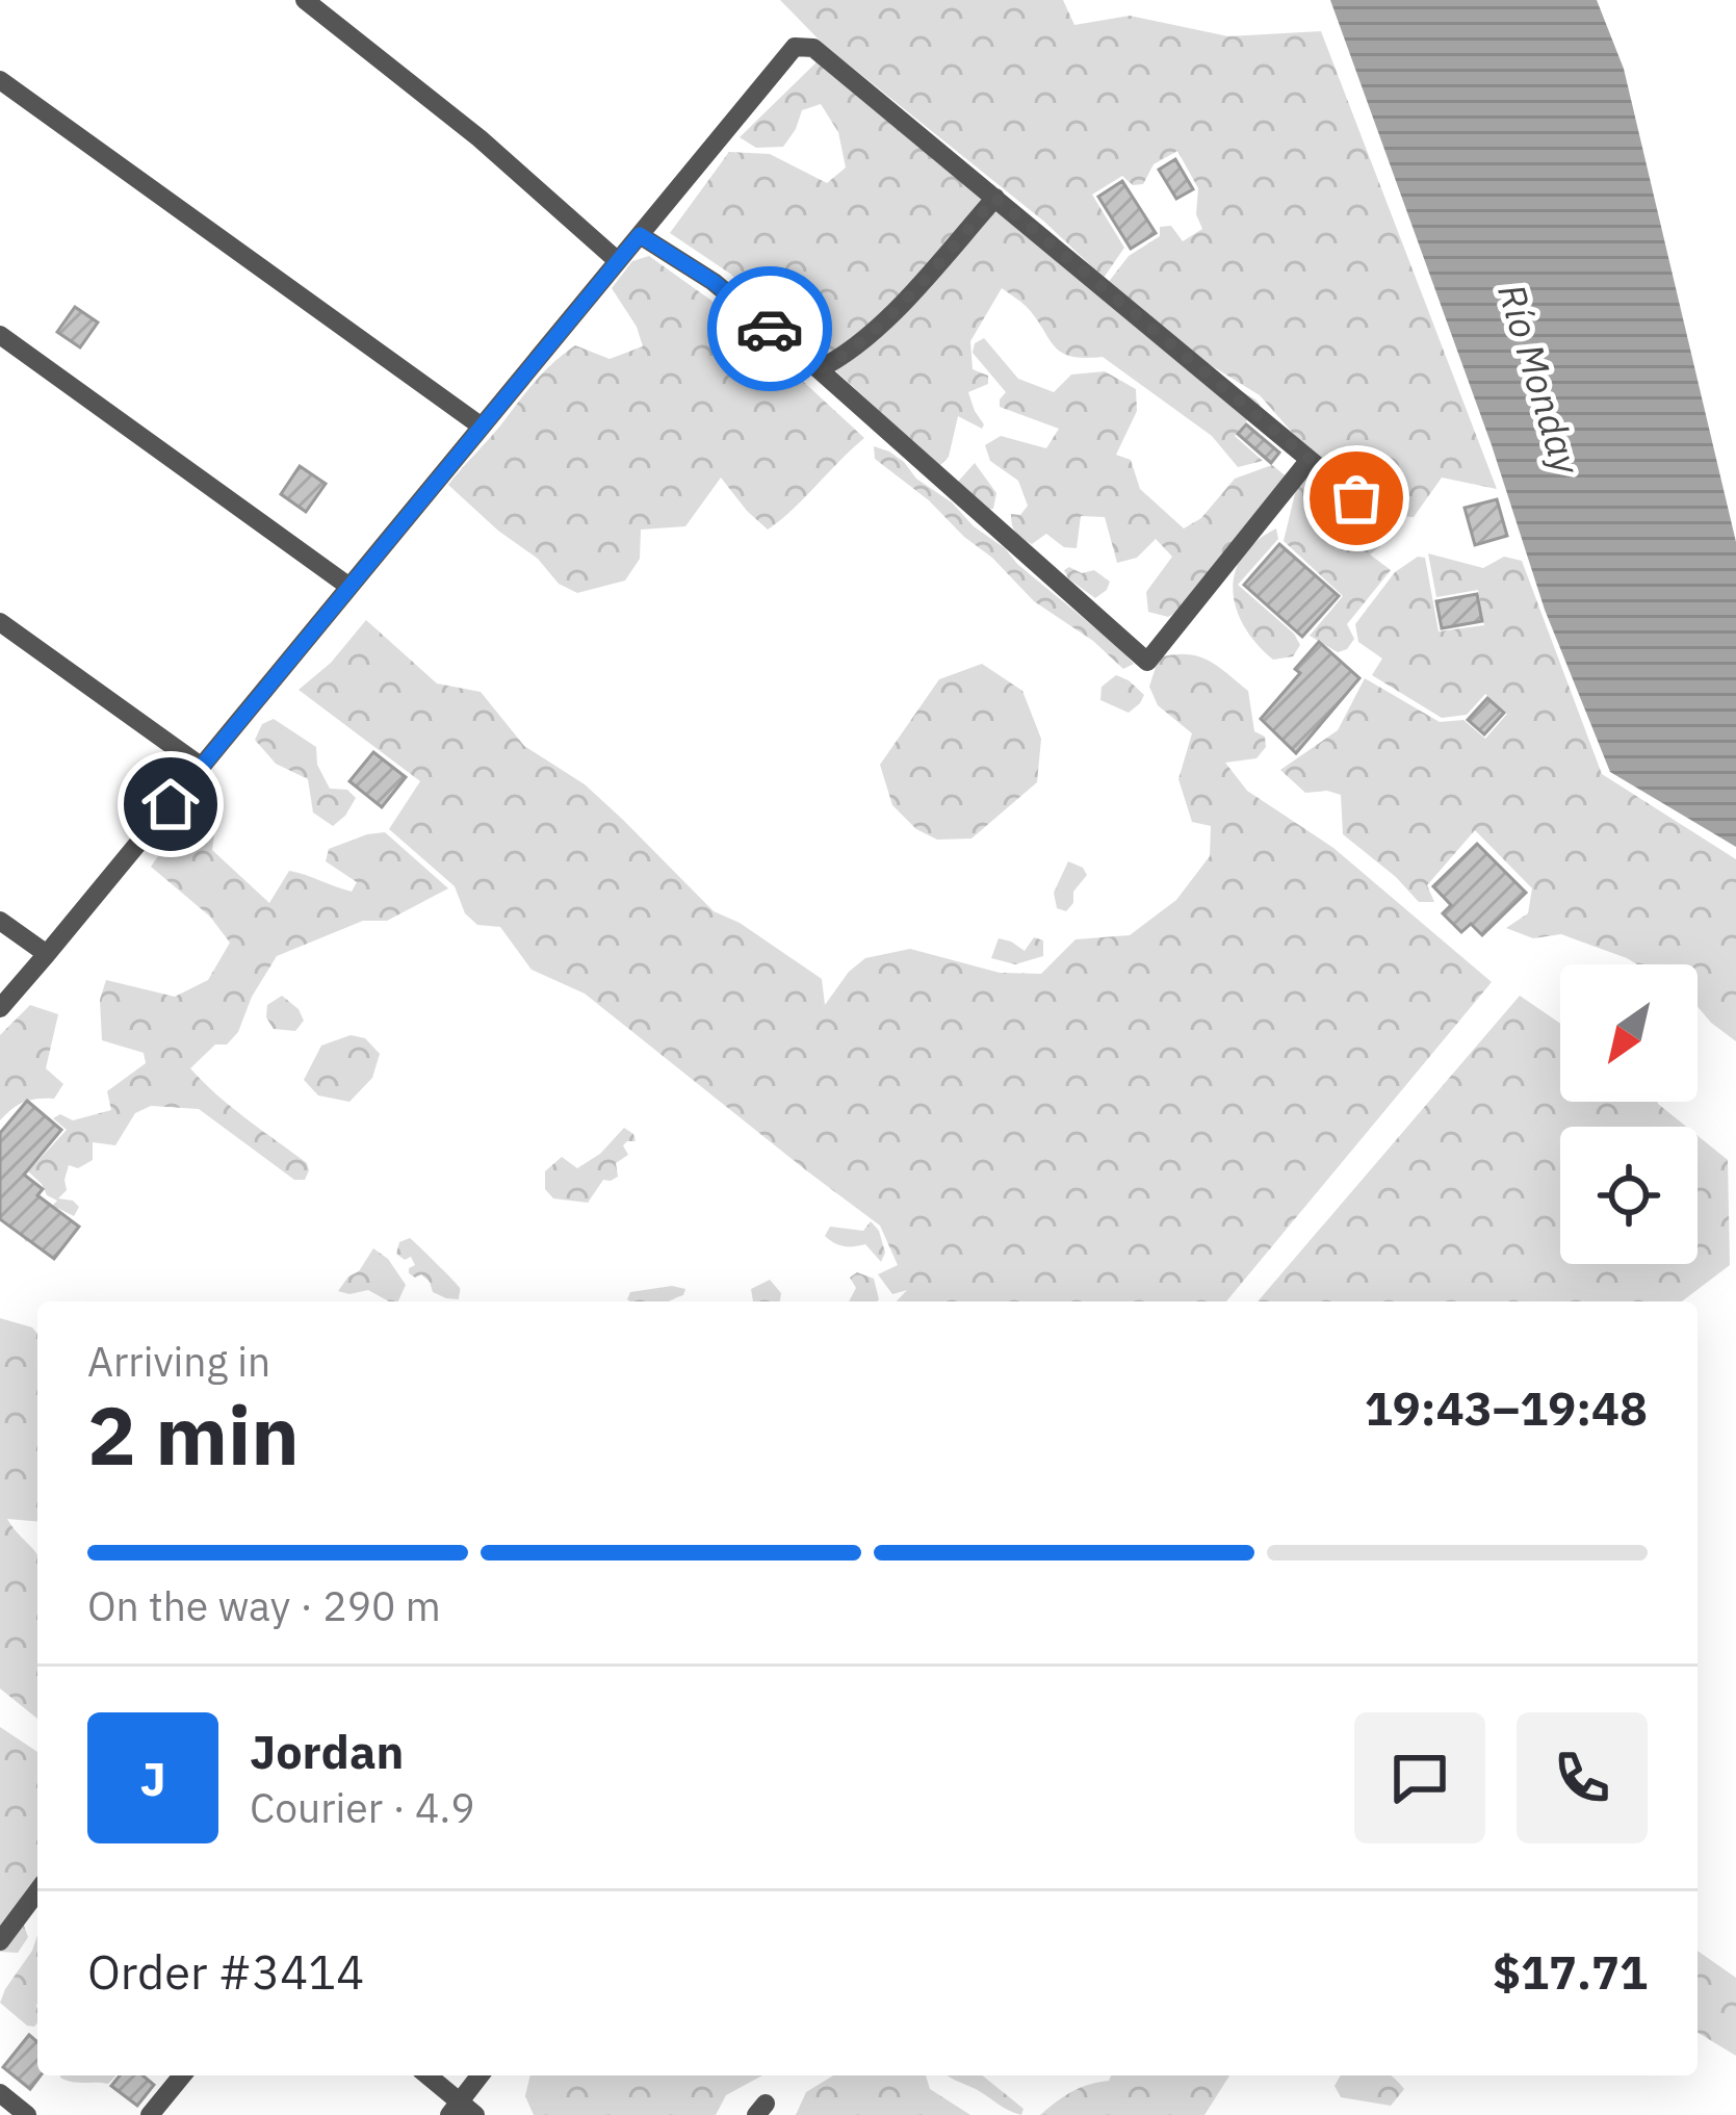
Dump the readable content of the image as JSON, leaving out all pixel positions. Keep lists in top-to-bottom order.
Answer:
{
  "water": ["Río Monday"],
  "north": "bottom left",
  "page": {
    "heading": ["2 min", "Arriving in", "19:43–19:48"],
    "panel": [
      "Jordan",
      "Courier · 4.9",
      "Order #3414",
      "$17.71"
    ],
    "bar": "On the way · 290 m",
    "round": "J"
  }
}
